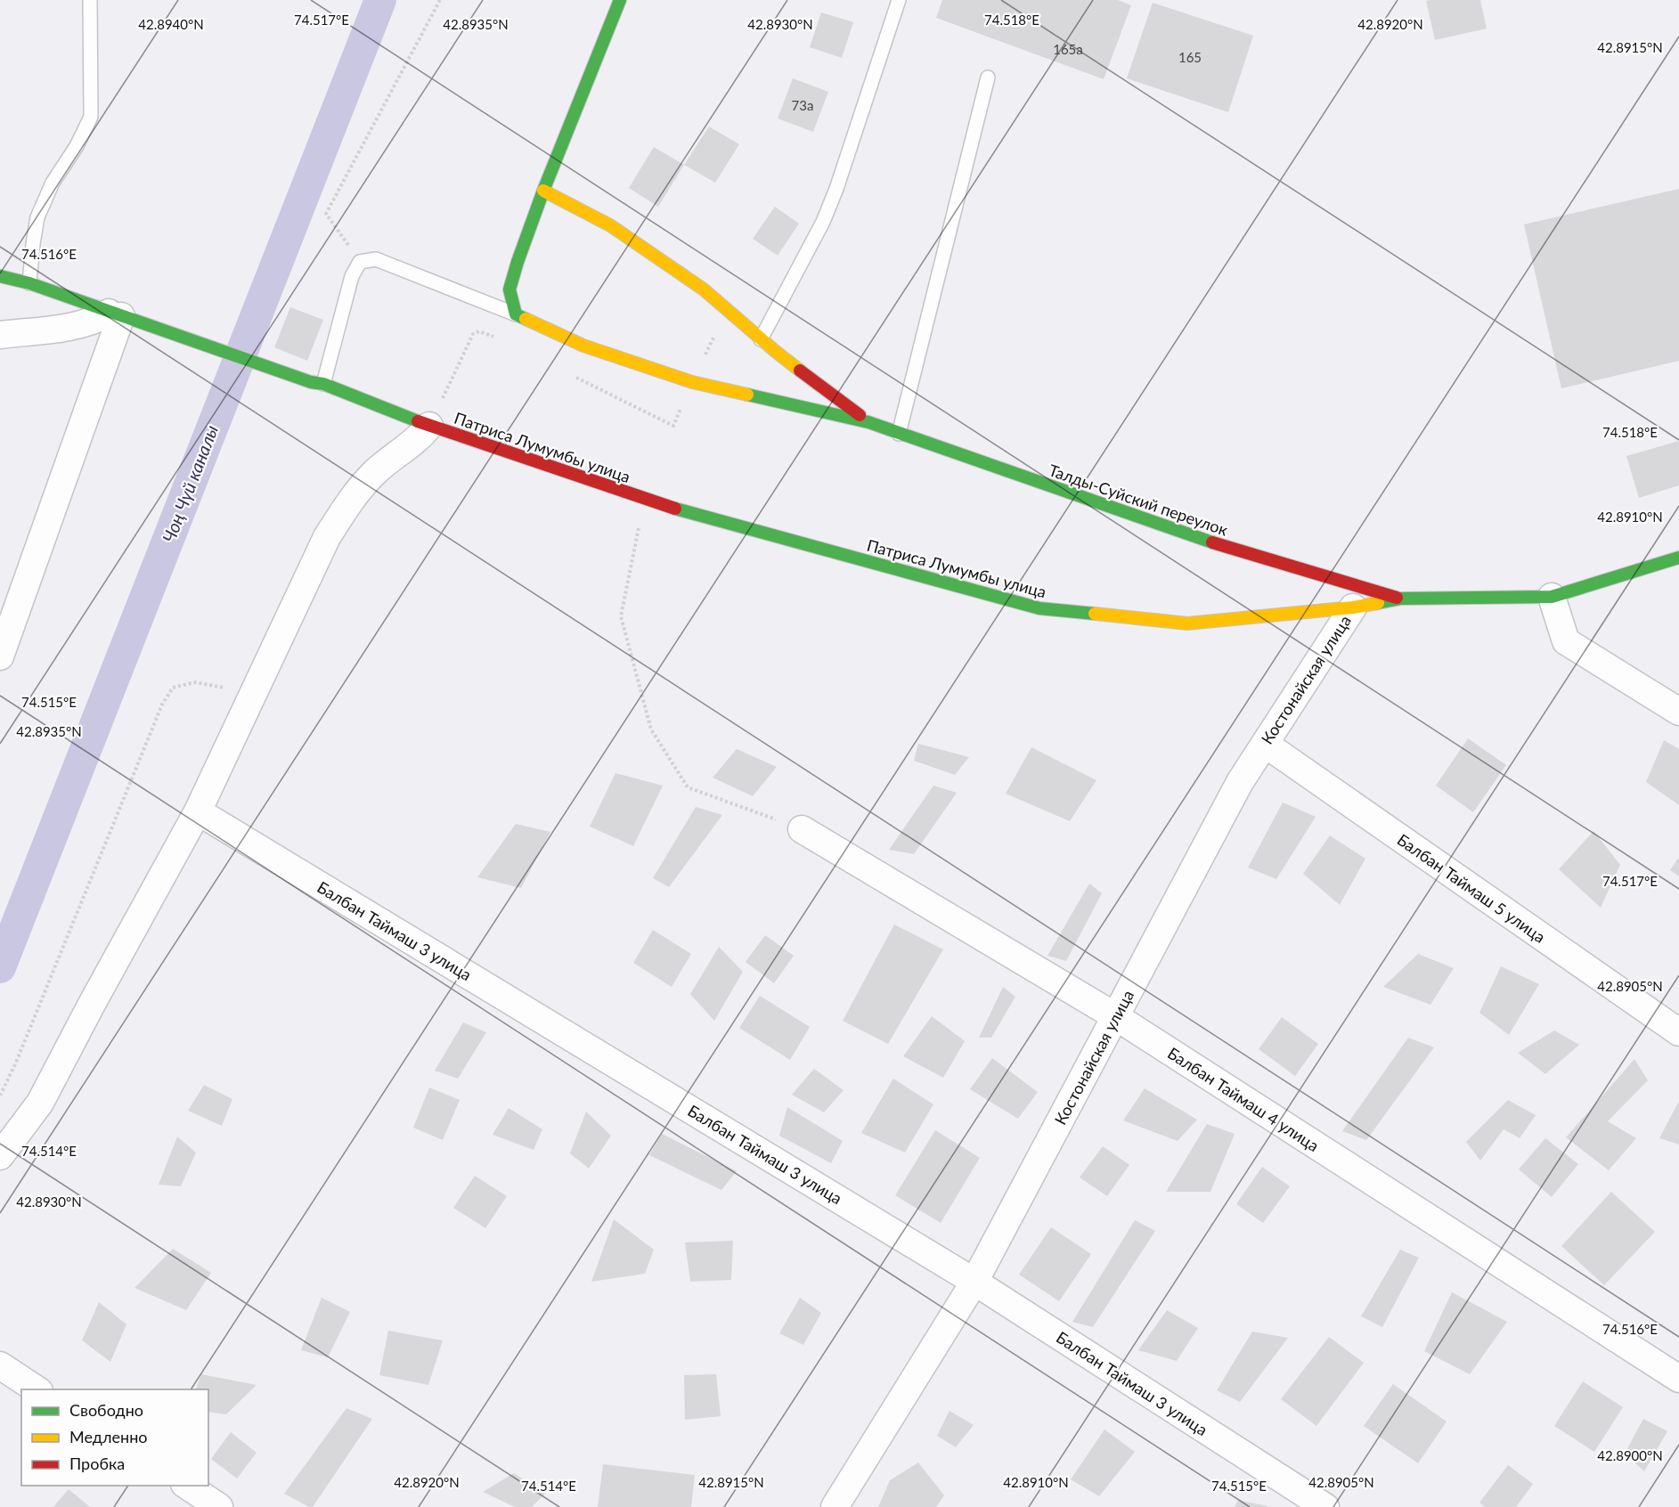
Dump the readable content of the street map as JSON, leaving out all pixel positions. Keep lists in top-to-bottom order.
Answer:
{
  "streets": {
    "street": [
      "Патриса Лумумбы улица",
      "Талды-Суйский переулок",
      "Костонайская улица",
      "Балбан Таймаш 5 улица",
      "Балбан Таймаш 3 улица",
      "Балбан Таймаш 4 улица"
    ]
  },
  "crossings": [
    ["Патриса Лумумбы улица", "Талды-Суйский переулок"],
    ["Патриса Лумумбы улица", "Костонайская улица"],
    ["Костонайская улица", "Балбан Таймаш 5 улица"],
    ["Костонайская улица", "Балбан Таймаш 3 улица"],
    ["Костонайская улица", "Балбан Таймаш 4 улица"]
  ],
  "water": ["Чоң Чүй каналы"],
  "house_numbers": ["165а", "165", "73а"],
  "legend": ["Свободно", "Медленно", "Пробка"],
  "coordinates": [
    "74.517°E",
    "74.518°E",
    "42.8940°N",
    "42.8935°N",
    "42.8930°N",
    "42.8920°N",
    "42.8915°N",
    "74.516°E",
    "42.8910°N",
    "74.515°E",
    "42.8905°N",
    "74.514°E",
    "42.8900°N"
  ]
}
